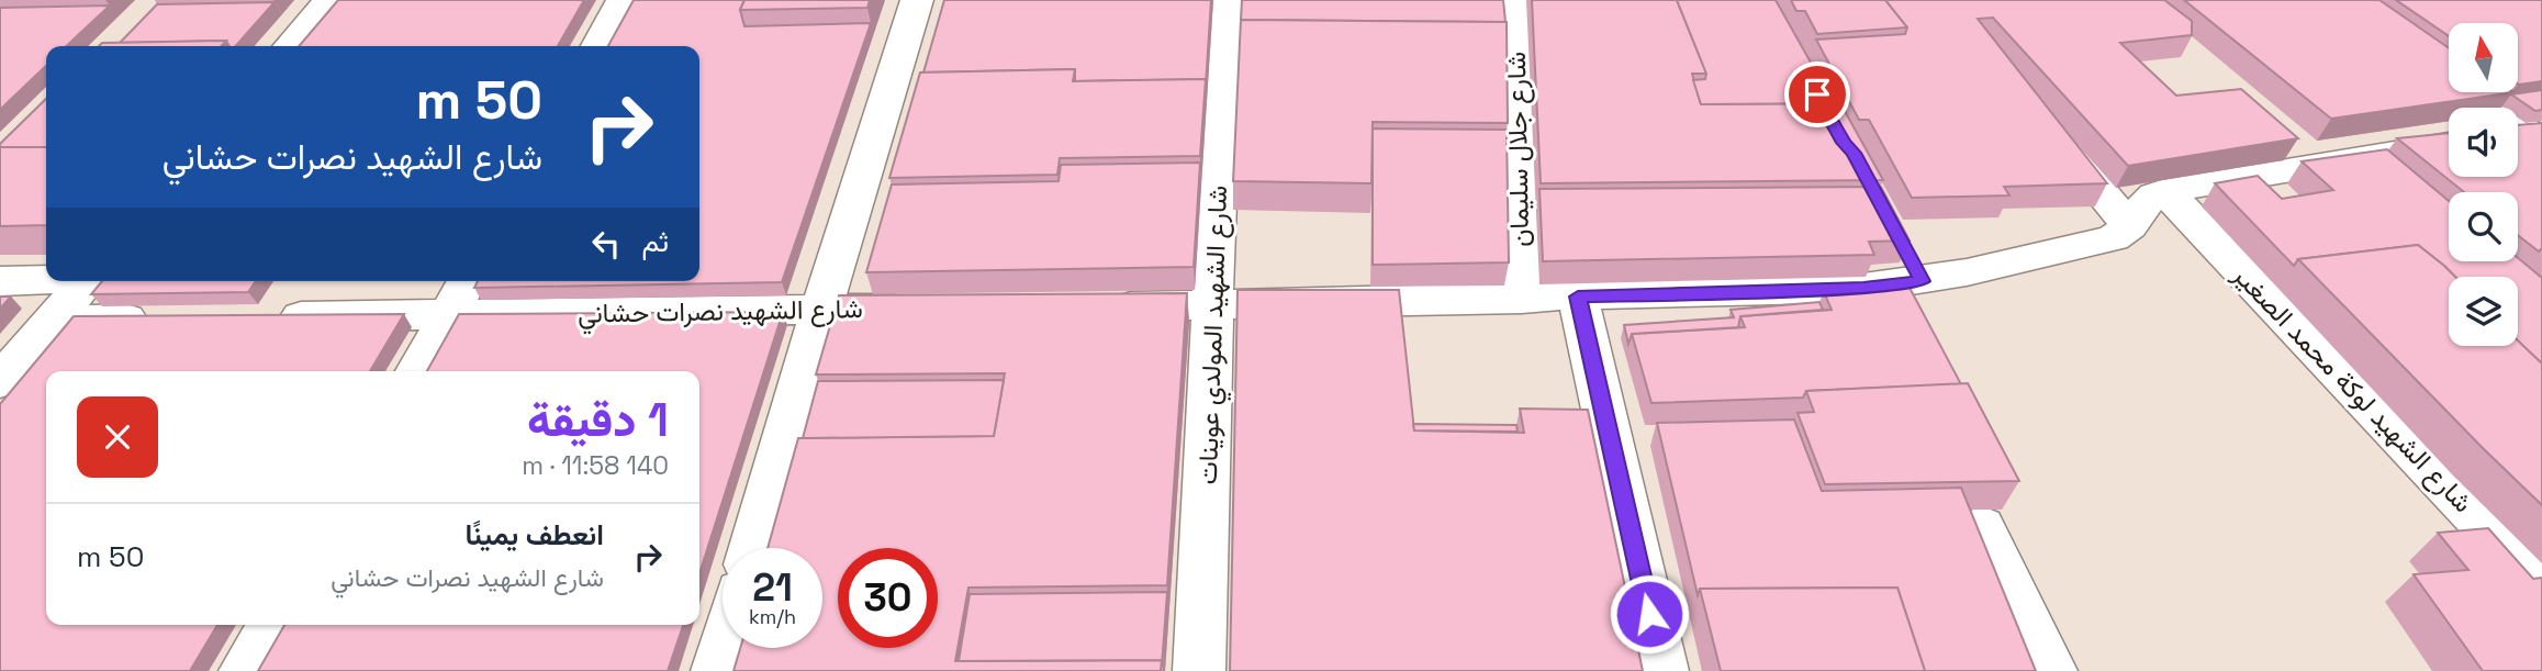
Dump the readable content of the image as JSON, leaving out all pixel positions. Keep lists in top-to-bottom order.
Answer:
{
  "streets": {
    "street": [
      "شارع جلال سليمان",
      "شارع الشهيد نصرات حشاني",
      "شارع الشهيد المولدي عوينات",
      "شارع الشهيد لوكة محمد الصغير"
    ]
  },
  "north": "top",
  "page": {
    "turn": ["50 m", "شارع الشهيد نصرات حشاني"],
    "then": "ثم",
    "heading": ["1 دقيقة", "140 m · 11:58"],
    "list": [
      {
        "name": "انعطف يمينًا",
        "note": "شارع الشهيد نصرات حشاني",
        "value": "50 m"
      }
    ],
    "speed": "21 km/h",
    "limit": "30"
  }
}
